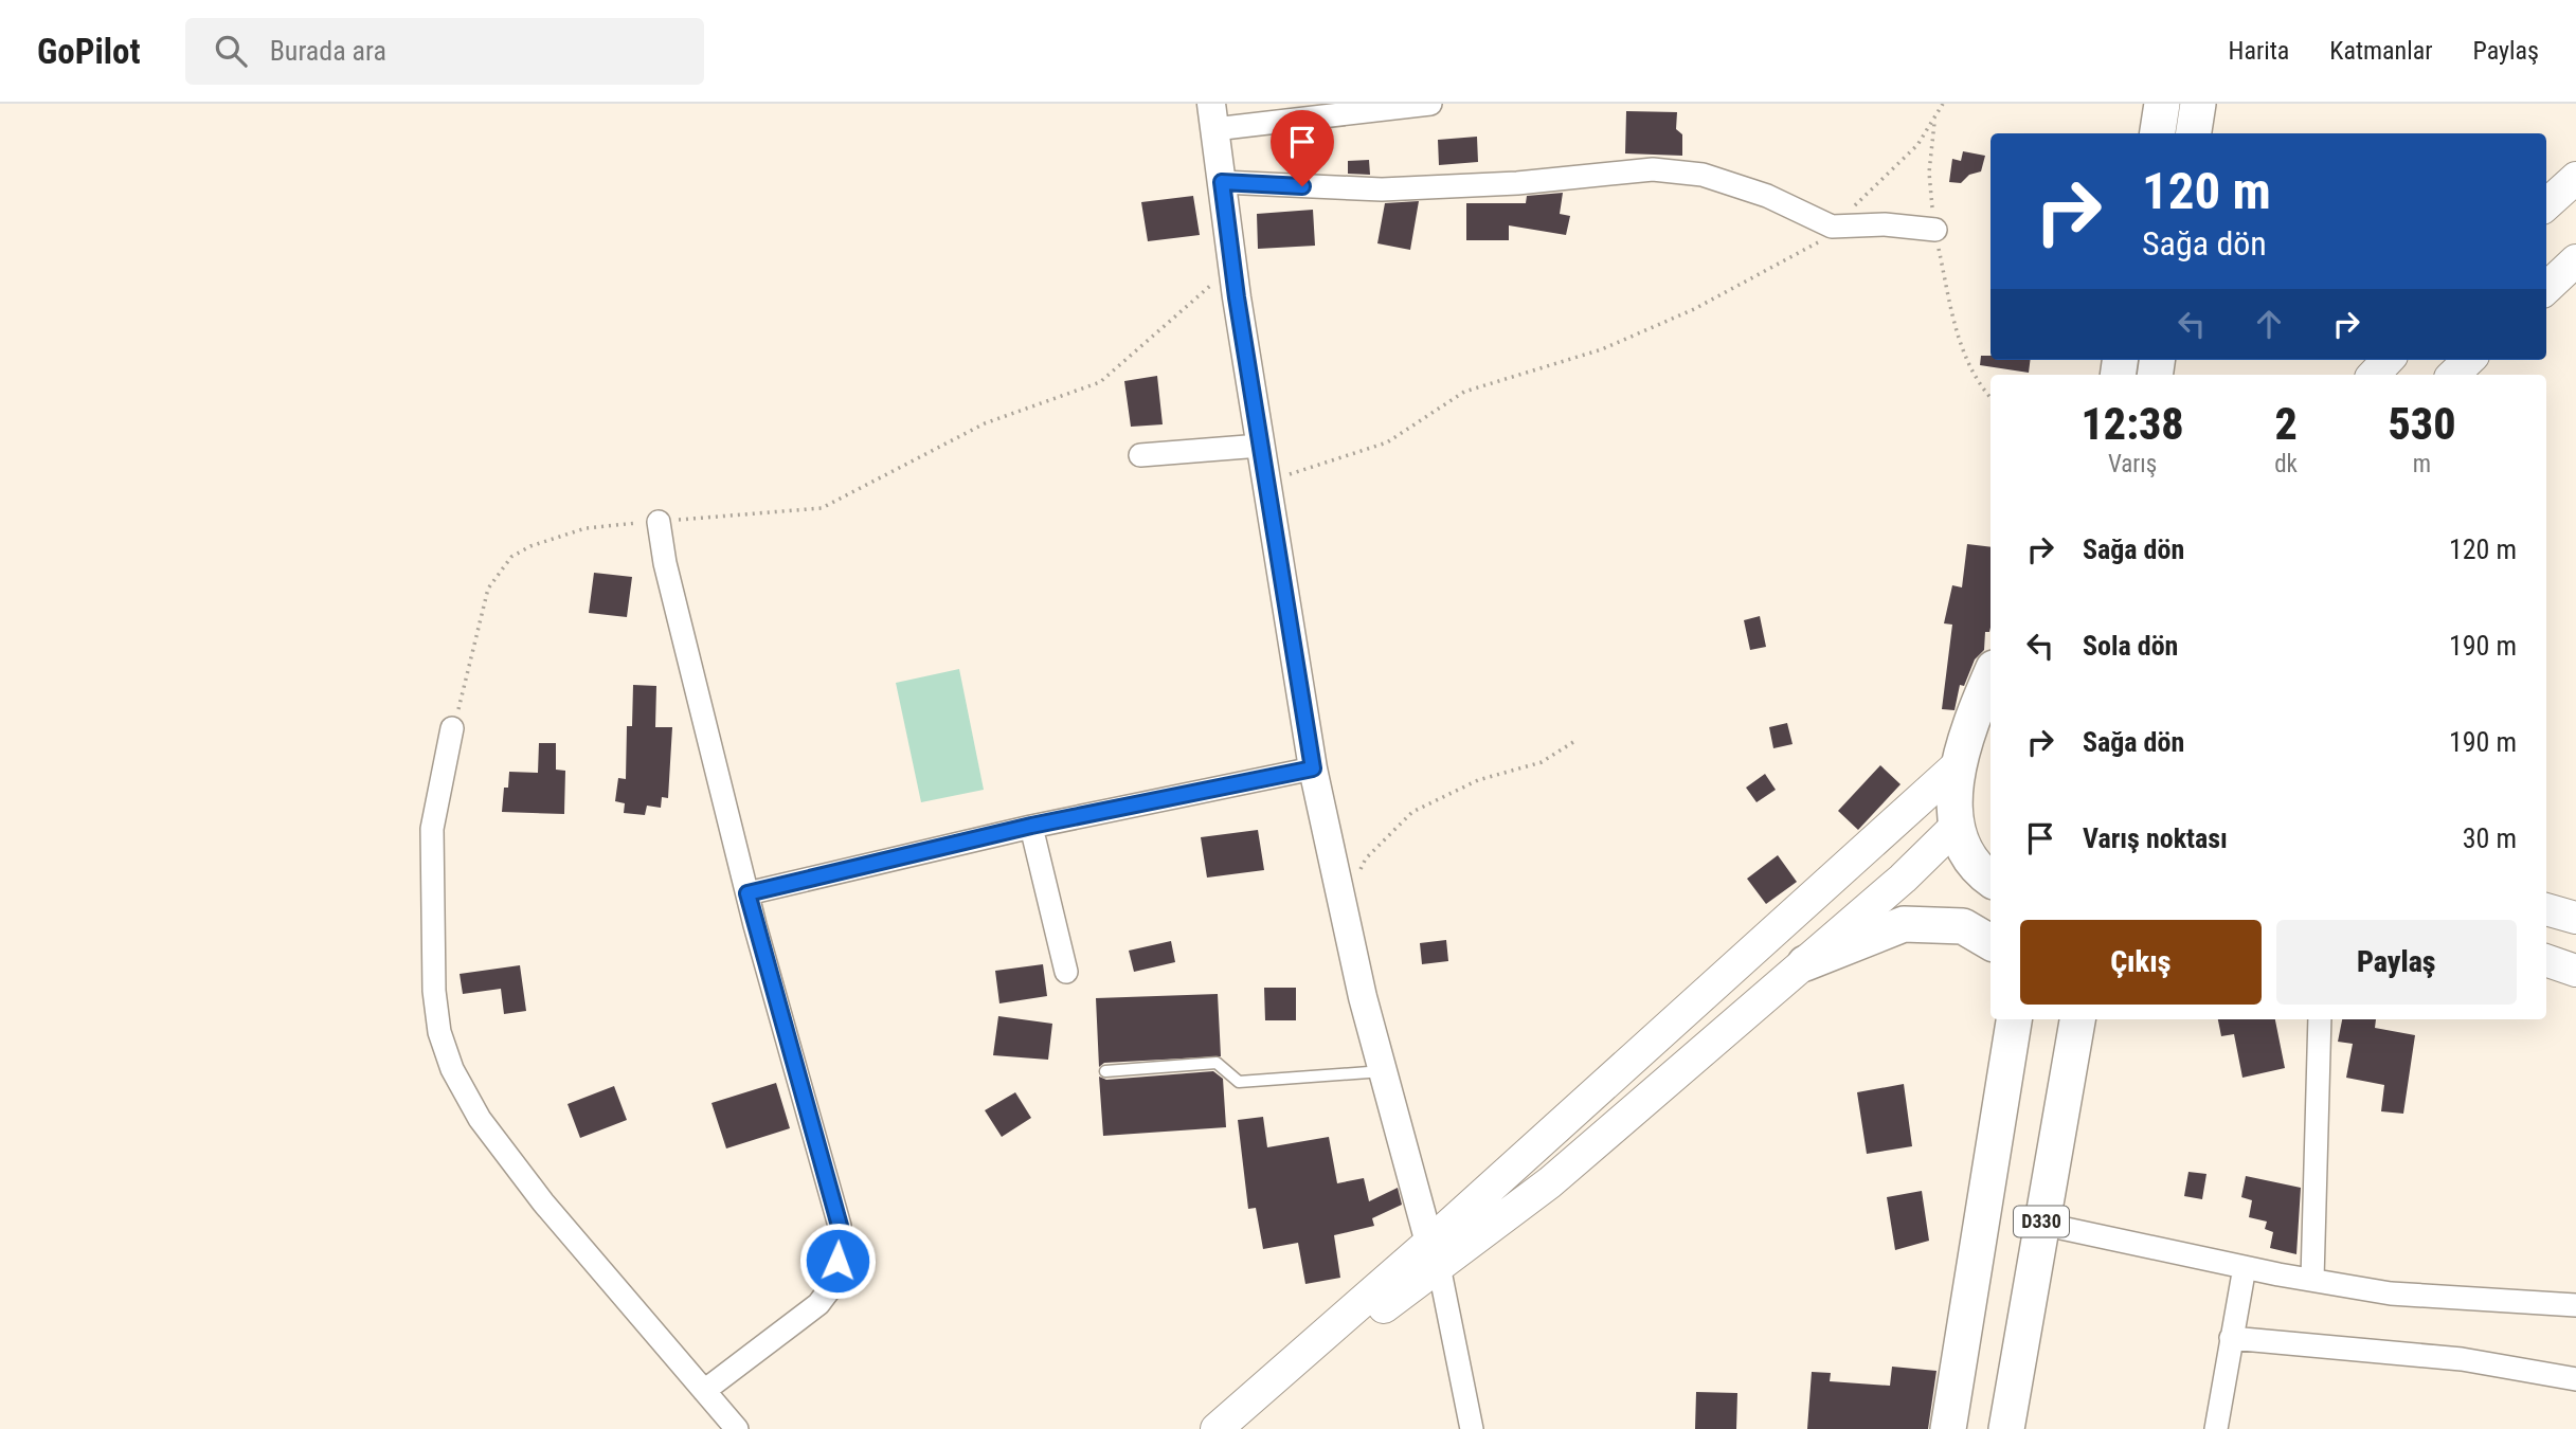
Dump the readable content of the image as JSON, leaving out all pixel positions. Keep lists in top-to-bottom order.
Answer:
{
  "streets": {
    "main road": ["D330"]
  },
  "page": {
    "header": "GoPilot",
    "search": "Burada ara",
    "nav": ["Harita", "Katmanlar", "Paylaş"],
    "turn": ["120 m", "Sağa dön"],
    "eta": [
      "12:38",
      "Varış",
      "2",
      "dk",
      "530",
      "m"
    ],
    "list": [
      {
        "name": "Sağa dön",
        "value": "120 m"
      },
      {
        "name": "Sola dön",
        "value": "190 m"
      },
      {
        "name": "Sağa dön",
        "value": "190 m"
      },
      {
        "name": "Varış noktası",
        "value": "30 m"
      }
    ],
    "buttons": ["Çıkış", "Paylaş"]
  }
}
